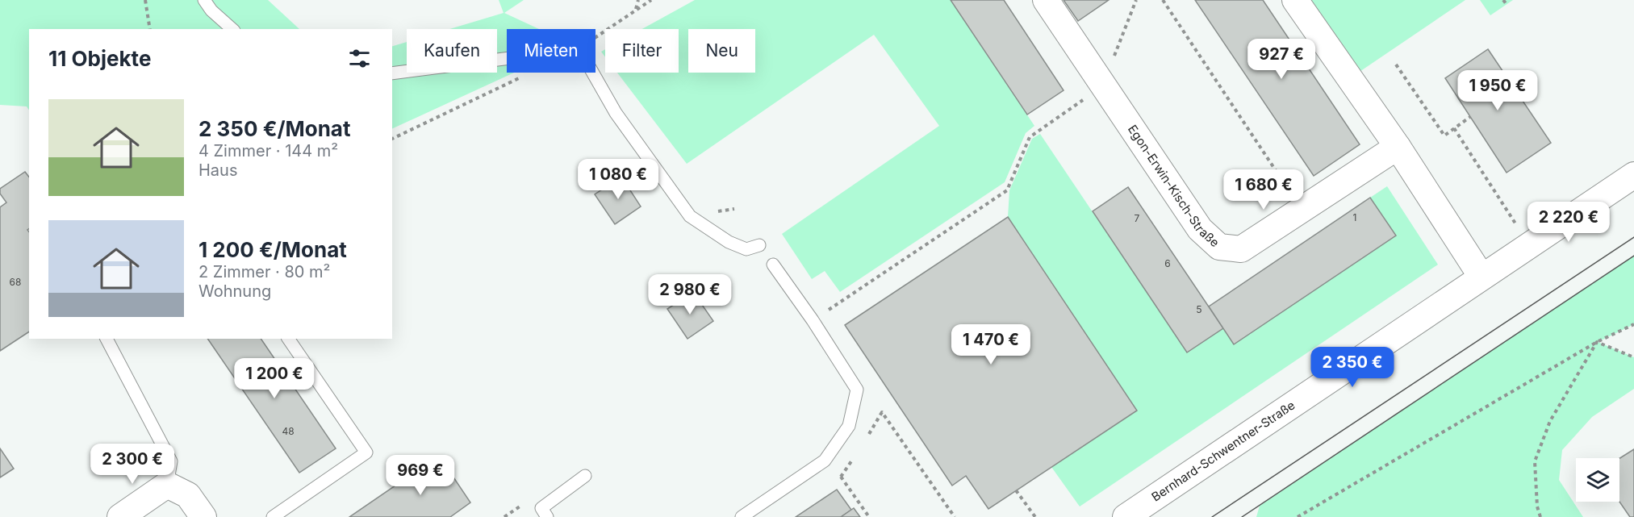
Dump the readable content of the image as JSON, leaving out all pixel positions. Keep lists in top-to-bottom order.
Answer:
{
  "streets": {
    "street": ["Egon-Erwin-Kisch-Straße", "Bernhard-Schwentner-Straße"]
  },
  "house_numbers": [
    "1",
    "7",
    "6",
    "68",
    "5",
    "48"
  ],
  "page": {
    "chip": [
      "Kaufen",
      "Mieten",
      "Filter",
      "Neu"
    ],
    "heading": "11 Objekte",
    "price": [
      "927 €",
      "1 950 €",
      "1 080 €",
      "1 680 €",
      "2 220 €",
      "2 980 €",
      "1 470 €",
      "2 350 €",
      "1 200 €",
      "2 300 €",
      "969 €"
    ],
    "list": [
      {
        "name": "2 350 €/Monat",
        "note": "4 Zimmer · 144 m² · Haus"
      },
      {
        "name": "1 200 €/Monat",
        "note": "2 Zimmer · 80 m² · Wohnung"
      }
    ]
  }
}
